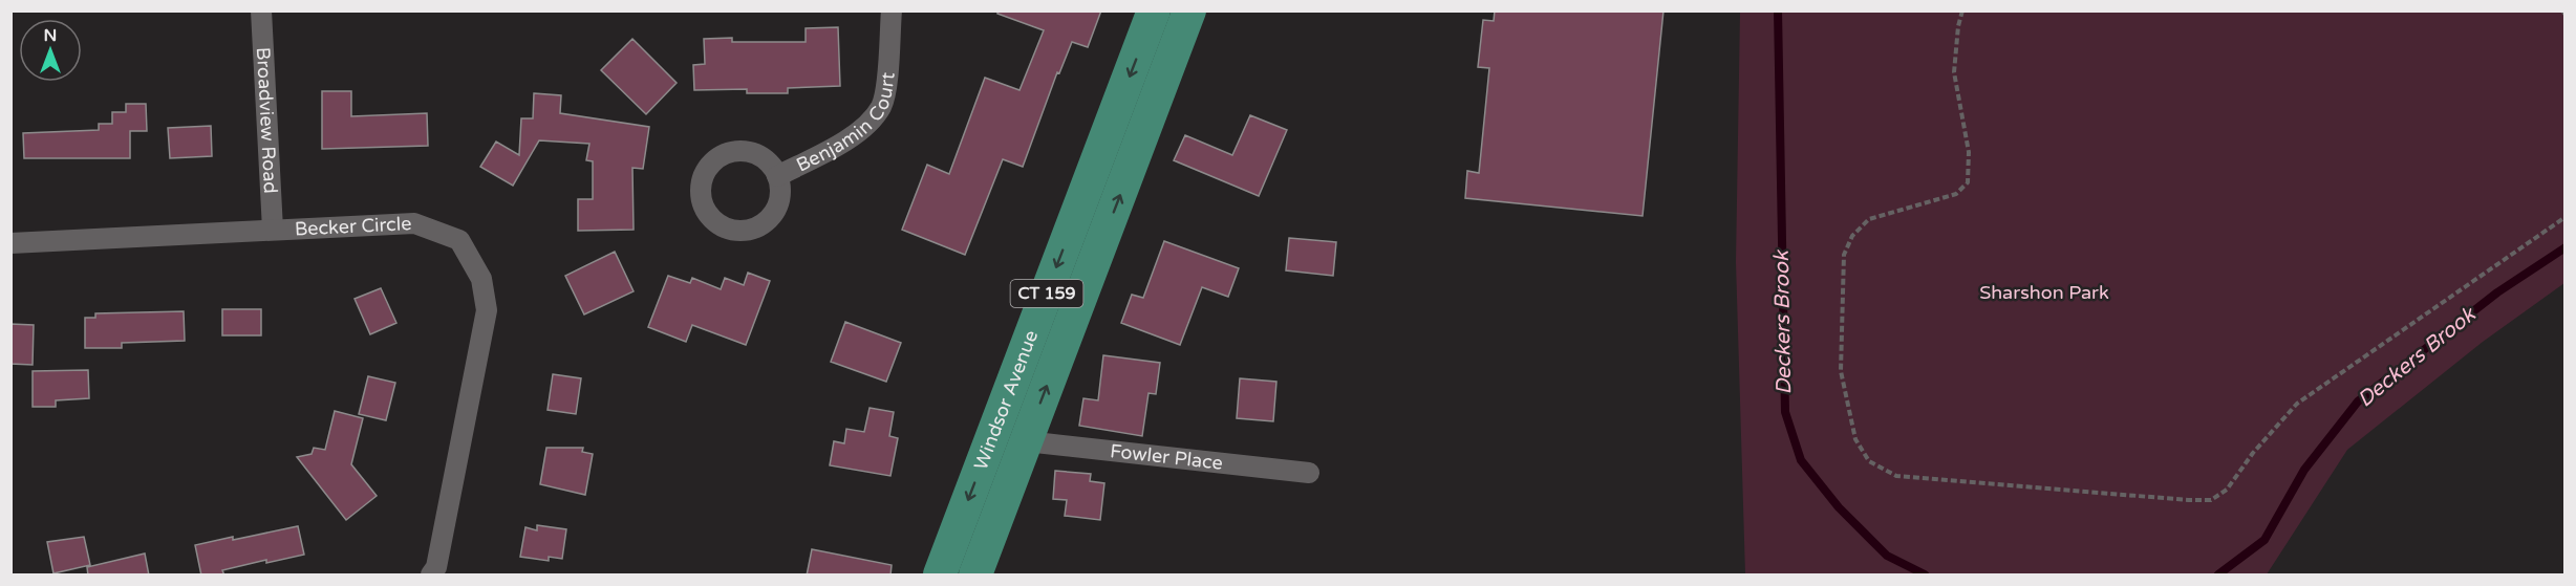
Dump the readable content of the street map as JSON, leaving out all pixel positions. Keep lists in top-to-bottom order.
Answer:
{
  "streets": {
    "main road": ["CT 159", "Windsor Avenue"],
    "street": [
      "Benjamin Court",
      "Broadview Road",
      "Becker Circle",
      "Fowler Place"
    ]
  },
  "crossings": [
    ["Broadview Road", "Becker Circle"],
    ["Windsor Avenue", "Fowler Place"]
  ],
  "water": ["Deckers Brook"],
  "parks": ["Sharshon Park"],
  "north": "top"
}
